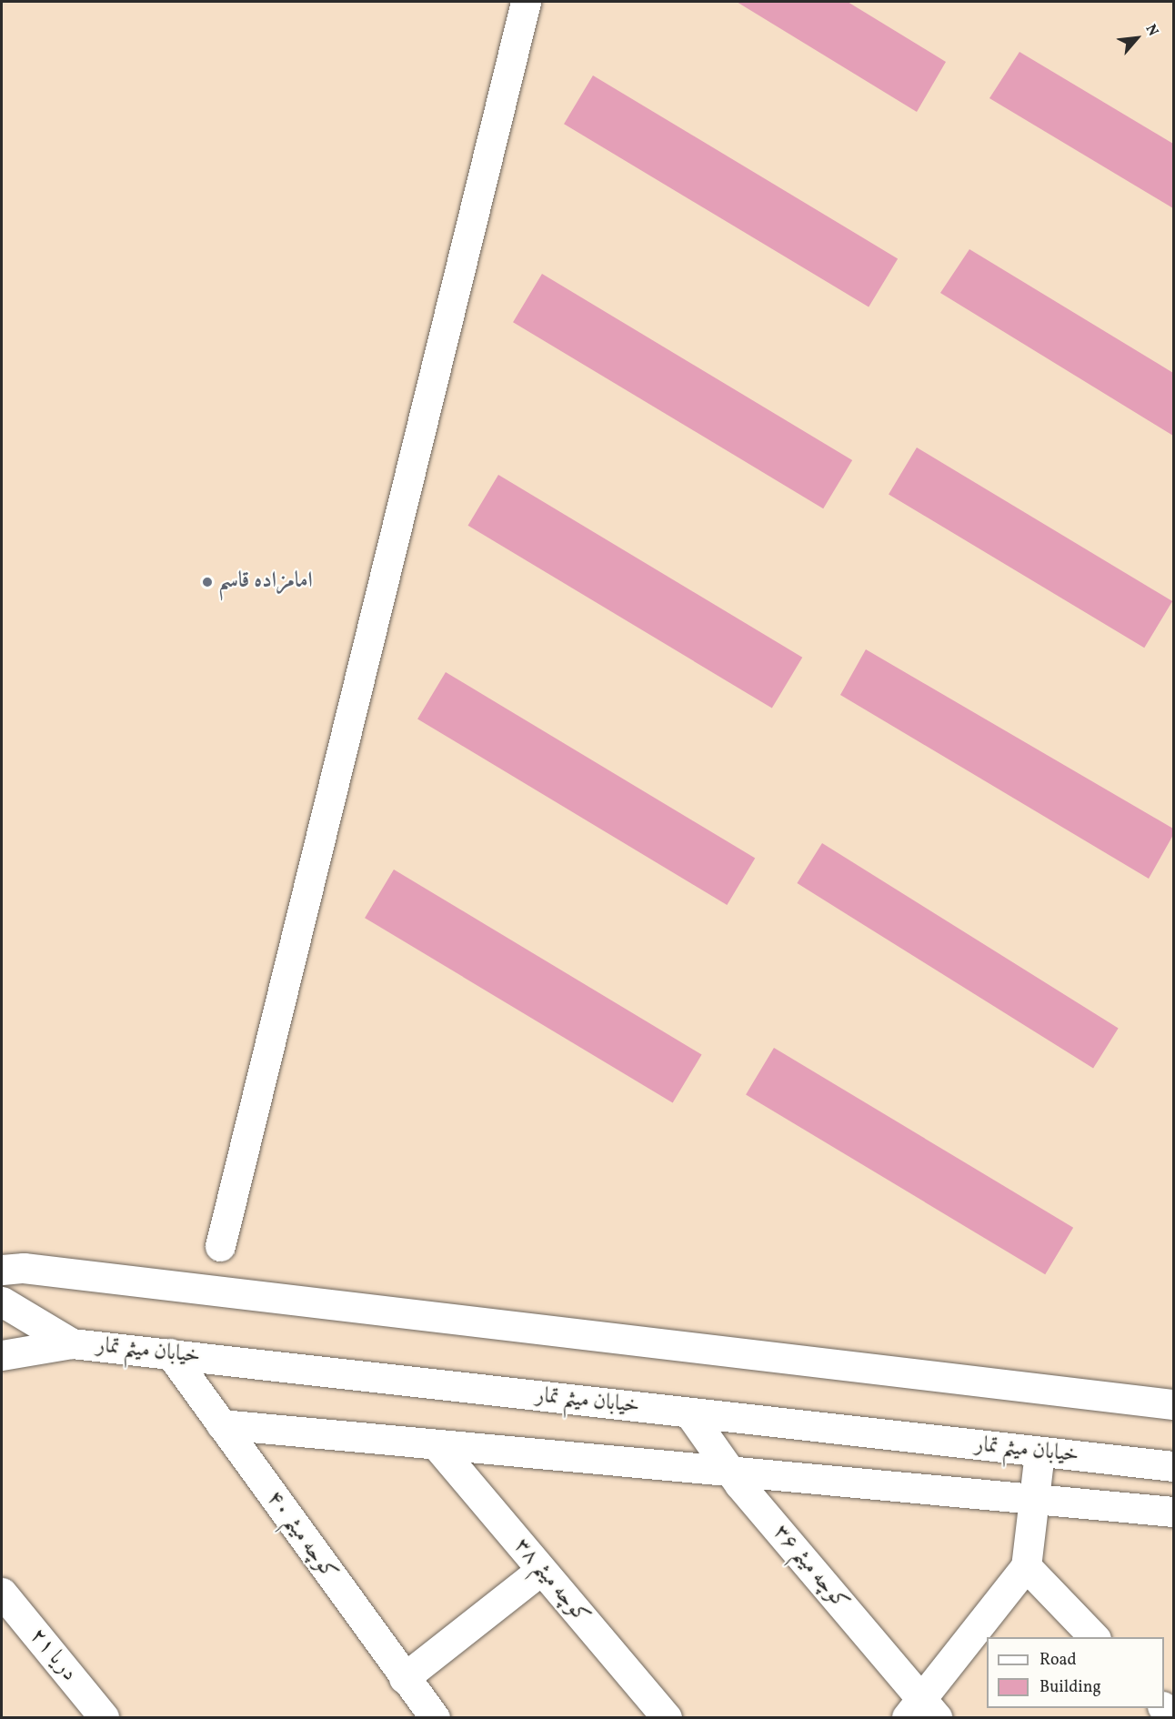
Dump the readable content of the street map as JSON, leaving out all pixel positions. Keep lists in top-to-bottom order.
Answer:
{
  "streets": {
    "street": [
      "خیابان میثم تمار",
      "کوچه میثم ۴۰",
      "کوچه میثم ۳۶",
      "کوچه میثم ۳۸",
      "دریا ۲۱"
    ]
  },
  "crossings": [
    ["خیابان میثم تمار", "کوچه میثم ۴۰"],
    ["خیابان میثم تمار", "کوچه میثم ۳۶"]
  ],
  "places": ["امامزاده قاسم"],
  "legend": ["Road", "Building"],
  "north": "top right"
}
